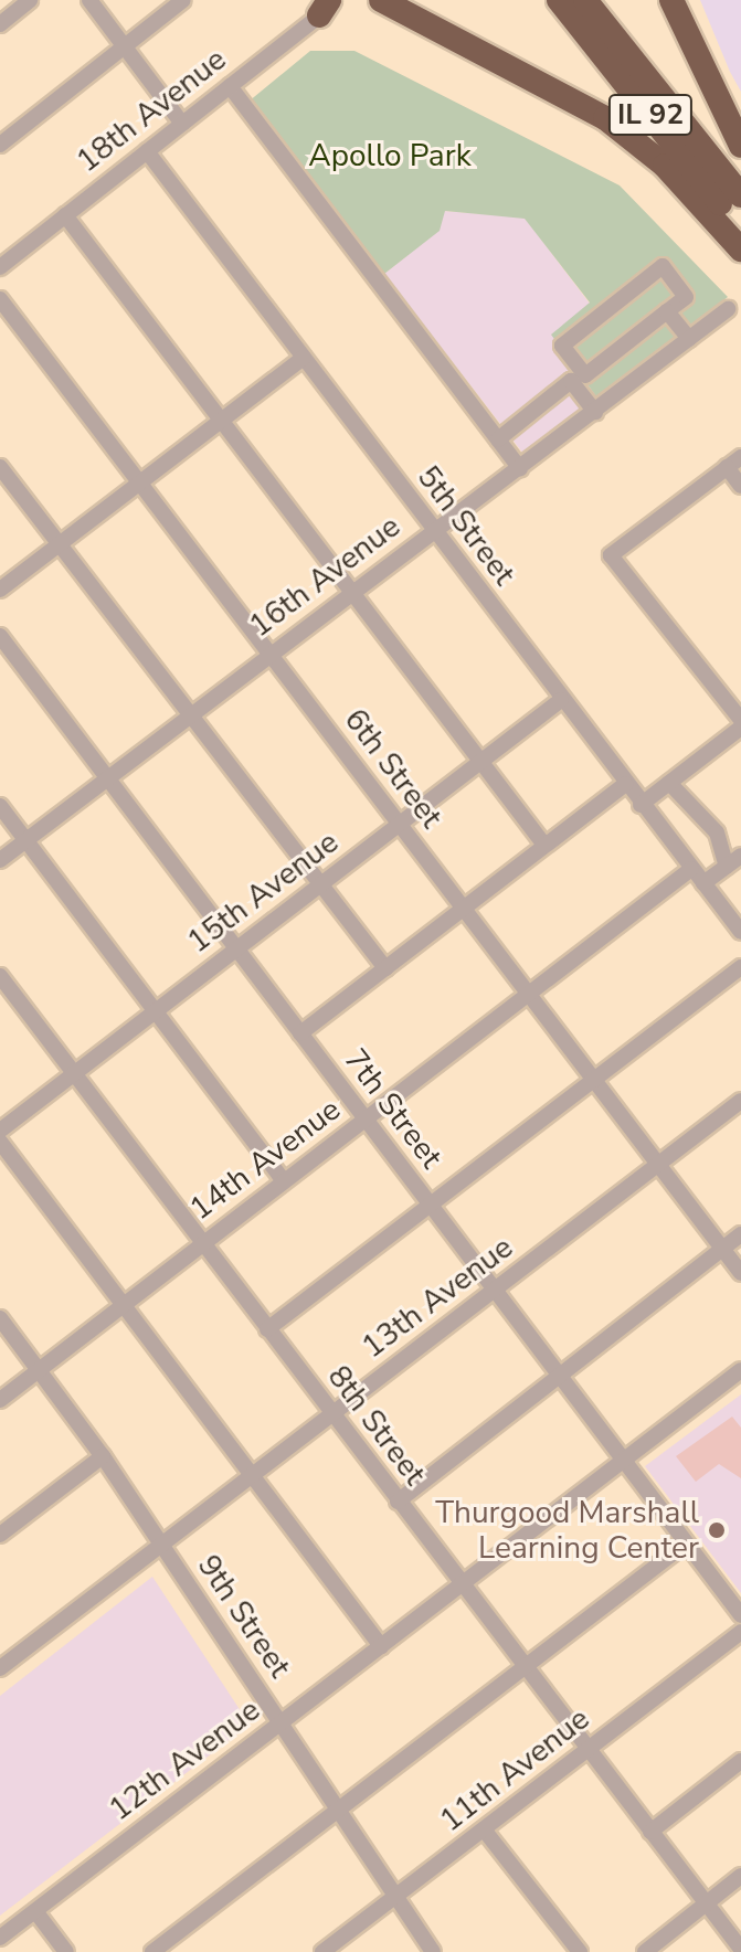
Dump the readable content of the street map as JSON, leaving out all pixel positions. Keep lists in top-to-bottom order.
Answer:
{
  "streets": {
    "highway": ["IL 92"],
    "street": [
      "18th Avenue",
      "5th Street",
      "16th Avenue",
      "6th Street",
      "15th Avenue",
      "7th Street",
      "14th Avenue",
      "13th Avenue",
      "8th Street",
      "9th Street",
      "12th Avenue",
      "11th Avenue"
    ]
  },
  "crossings": [
    ["18th Avenue", "5th Street"],
    ["5th Street", "16th Avenue"],
    ["5th Street", "15th Avenue"],
    ["5th Street", "14th Avenue"],
    ["16th Avenue", "6th Street"],
    ["16th Avenue", "7th Street"],
    ["6th Street", "15th Avenue"],
    ["6th Street", "14th Avenue"],
    ["6th Street", "13th Avenue"],
    ["15th Avenue", "7th Street"],
    ["15th Avenue", "8th Street"],
    ["7th Street", "14th Avenue"],
    ["7th Street", "13th Avenue"],
    ["7th Street", "12th Avenue"],
    ["14th Avenue", "8th Street"],
    ["14th Avenue", "9th Street"],
    ["13th Avenue", "8th Street"],
    ["13th Avenue", "9th Street"],
    ["8th Street", "12th Avenue"],
    ["8th Street", "11th Avenue"],
    ["9th Street", "12th Avenue"],
    ["9th Street", "11th Avenue"]
  ],
  "parks": ["Apollo Park"],
  "places": ["Thurgood Marshall Learning Center"]
}
